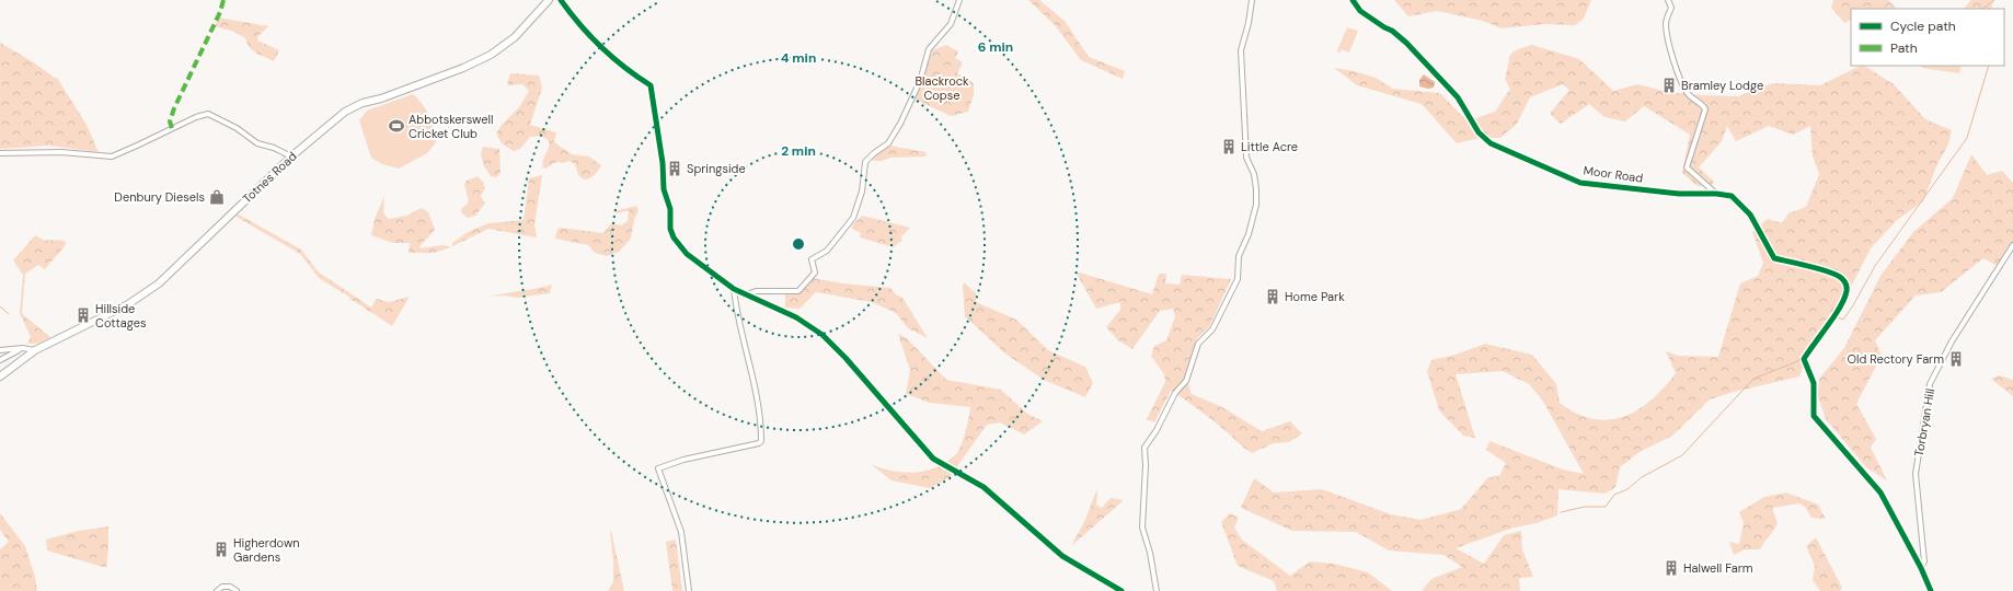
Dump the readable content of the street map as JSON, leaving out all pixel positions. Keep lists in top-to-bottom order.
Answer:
{
  "streets": {
    "main road": ["Totnes Road"],
    "street": ["Moor Road", "Torbryan Hill"]
  },
  "parks": ["Blackrock Copse"],
  "places": {
    "building": [
      "Bramley Lodge",
      "Little Acre",
      "Springside",
      "Home Park",
      "Hillside Cottages",
      "Old Rectory Farm",
      "Higherdown Gardens",
      "Halwell Farm"
    ],
    "sports": ["Abbotskerswell Cricket Club"],
    "shop": ["Denbury Diesels"]
  },
  "legend": ["Cycle path", "Path"],
  "rings": ["6 min", "4 min", "2 min"]
}
